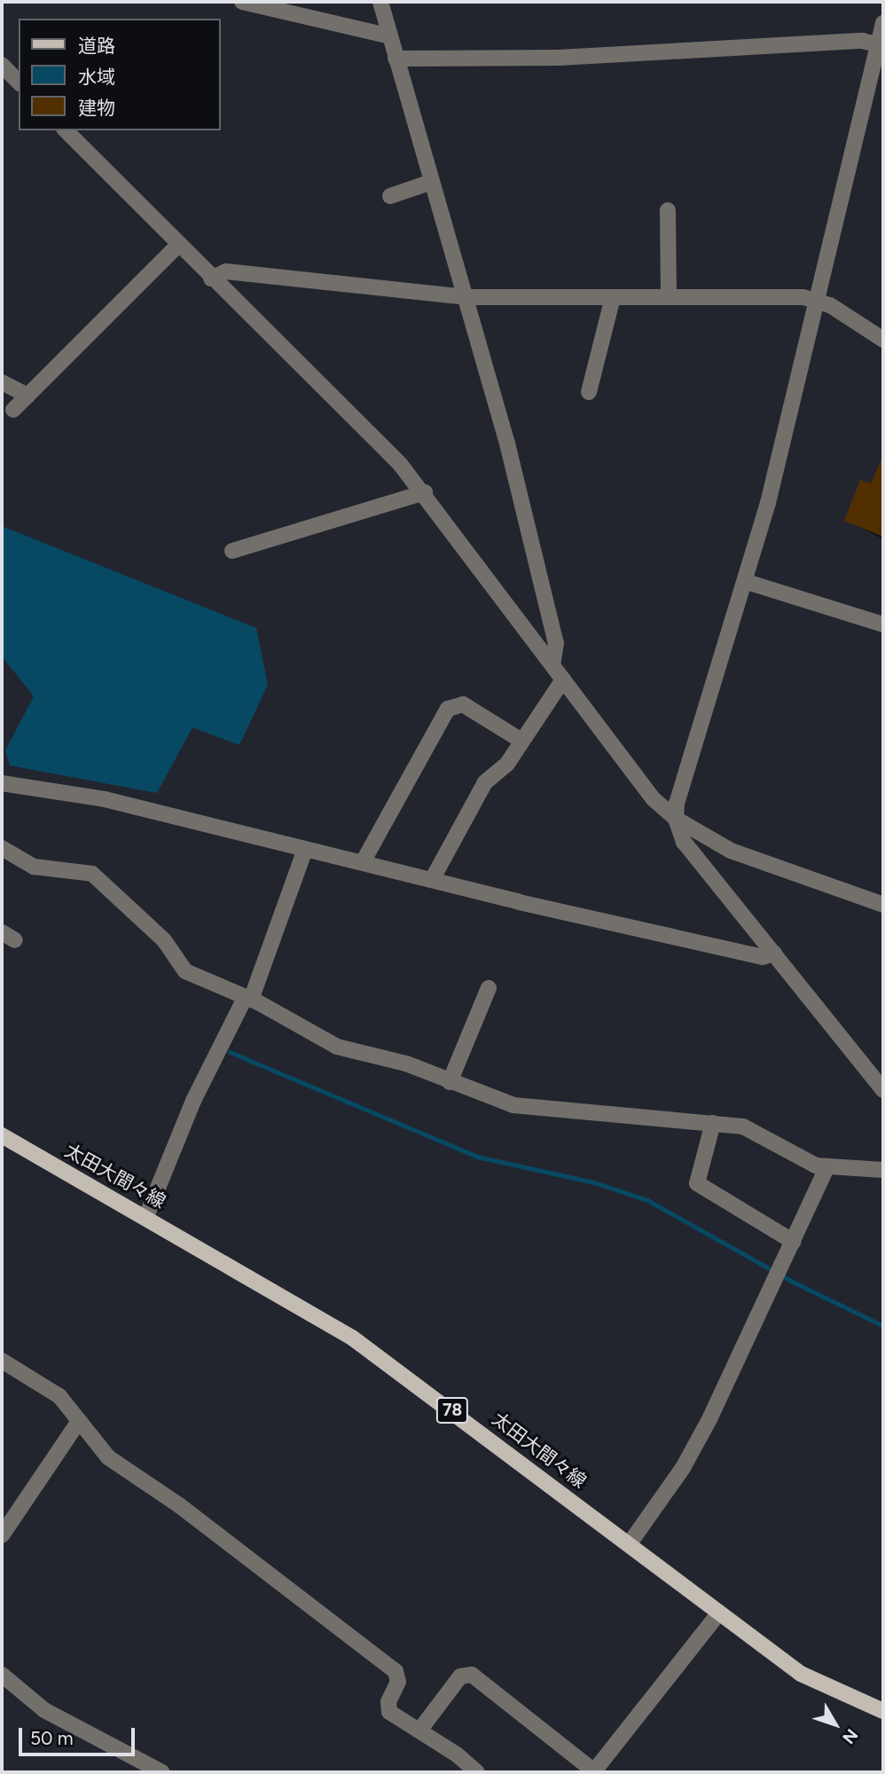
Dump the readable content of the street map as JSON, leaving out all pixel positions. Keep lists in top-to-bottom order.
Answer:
{
  "streets": {
    "main road": ["太田大間々線", "78"]
  },
  "legend": ["道路", "水域", "建物"],
  "scale_bar": "50 m",
  "north": "bottom right"
}
